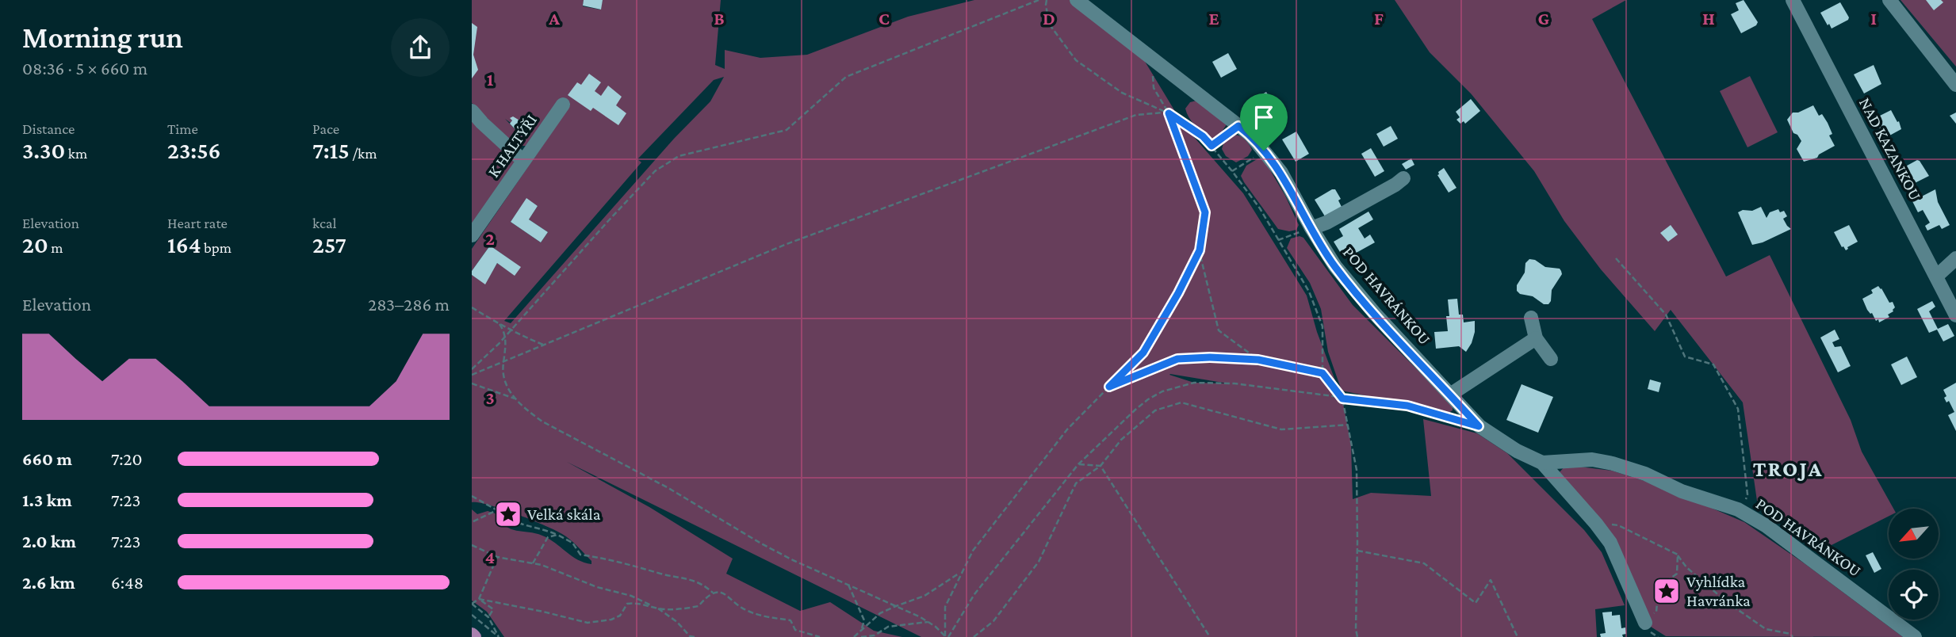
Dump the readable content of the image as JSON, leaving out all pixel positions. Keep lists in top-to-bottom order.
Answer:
{
  "streets": {
    "street": ["K HALTÝŘI", "NAD KAZANKOU", "POD HAVRÁNKOU"]
  },
  "districts": ["TROJA"],
  "places": {
    "place": ["Velká skála", "Vyhlídka Havránka"]
  },
  "north": "bottom left",
  "page": {
    "heading": ["Morning run", "08:36 · 5 × 660 m"],
    "stats": [
      ["Distance", "3.30 km"],
      ["Time", "23:56"],
      ["Pace", "7:15 /km"],
      ["Elevation", "20 m"],
      ["Heart rate", "164 bpm"],
      ["kcal", "257"]
    ],
    "chart": ["Elevation", "283–286 m"],
    "list": [
      {
        "name": "660 m",
        "note": "7:20"
      },
      {
        "name": "1.3 km",
        "note": "7:23"
      },
      {
        "name": "2.0 km",
        "note": "7:23"
      },
      {
        "name": "2.6 km",
        "note": "6:48"
      }
    ]
  },
  "grid": {
    "columns": [
      "A",
      "B",
      "C",
      "D",
      "E",
      "F",
      "G",
      "H",
      "I"
    ],
    "rows": [
      "1",
      "2",
      "3",
      "4"
    ]
  }
}
